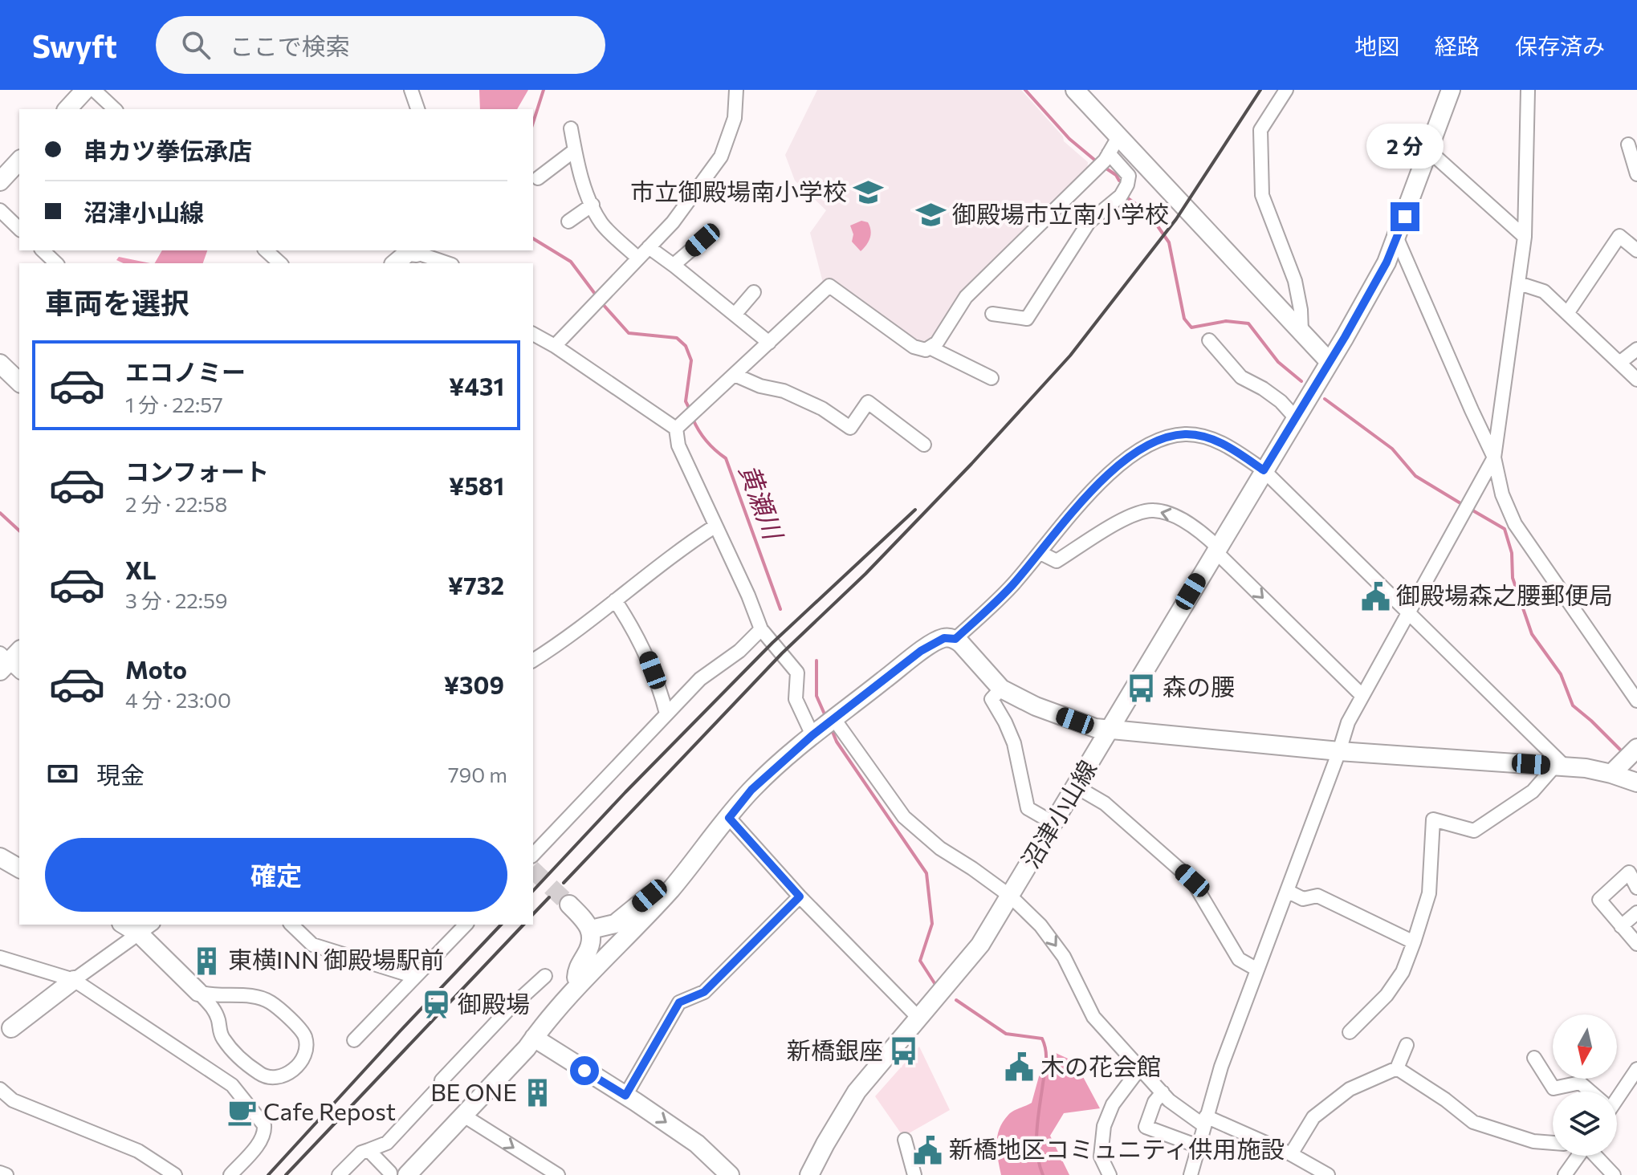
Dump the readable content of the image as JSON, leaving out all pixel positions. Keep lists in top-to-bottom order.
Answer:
{
  "streets": {
    "street": ["沼津小山線"]
  },
  "water": ["黄瀬川"],
  "places": {
    "school or university": ["市立御殿場南小学校", "御殿場市立南小学校"],
    "public building": ["御殿場森之腰郵便局", "木の花会館", "新橋地区コミュニティ供用施設"],
    "bus stop": ["森の腰", "新橋銀座"],
    "building": ["東横INN 御殿場駅前", "BE ONE"],
    "station": ["御殿場"],
    "cafe": ["Cafe Repost"]
  },
  "north": "bottom",
  "page": {
    "header": "Swyft",
    "search": "ここで検索",
    "nav": ["地図", "経路", "保存済み"],
    "banner": ["串カツ拳伝承店", "沼津小山線"],
    "bubble": "2 分",
    "heading": "車両を選択",
    "list": [
      {
        "name": "エコノミー",
        "note": "1 分 · 22:57",
        "value": "¥431"
      },
      {
        "name": "コンフォート",
        "note": "2 分 · 22:58",
        "value": "¥581"
      },
      {
        "name": "XL",
        "note": "3 分 · 22:59",
        "value": "¥732"
      },
      {
        "name": "Moto",
        "note": "4 分 · 23:00",
        "value": "¥309"
      }
    ],
    "pay": ["現金", "790 m"],
    "buttons": "確定"
  }
}
